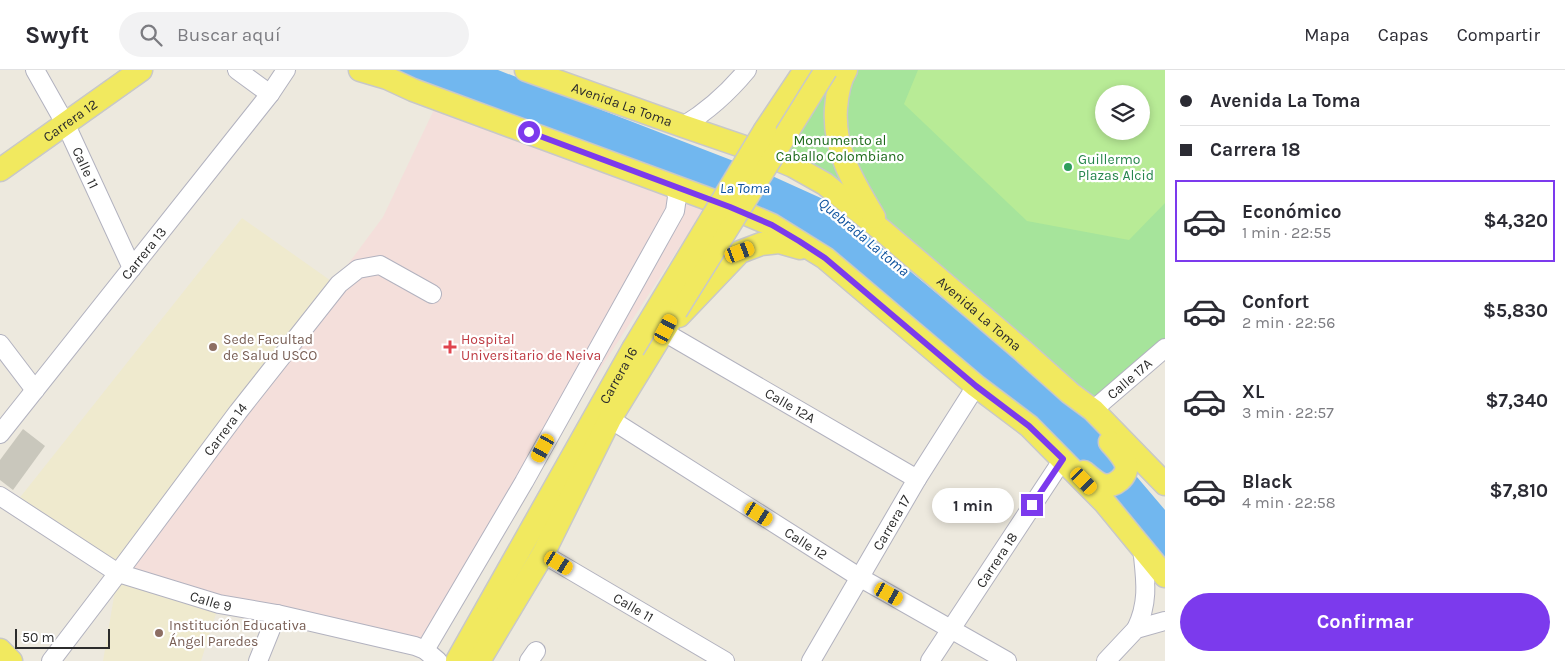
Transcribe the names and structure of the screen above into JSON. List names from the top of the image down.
{
  "streets": {
    "main road": ["Avenida La Toma", "Carrera 12", "Carrera 16"],
    "street": [
      "Calle 11",
      "Carrera 13",
      "Calle 17A",
      "Calle 12A",
      "Carrera 14",
      "Carrera 17",
      "Calle 12",
      "Carrera 18",
      "Calle 9"
    ]
  },
  "crossings": [
    ["Avenida La Toma", "Calle 17A"],
    ["Carrera 12", "Calle 11"],
    ["Calle 11", "Carrera 13"],
    ["Calle 11", "Carrera 16"],
    ["Carrera 16", "Calle 12A"],
    ["Carrera 16", "Calle 12"],
    ["Calle 12A", "Carrera 17"],
    ["Carrera 14", "Calle 9"],
    ["Carrera 17", "Calle 12"],
    ["Calle 12", "Carrera 18"]
  ],
  "water": ["La Toma", "Quebrada La toma"],
  "parks": ["Monumento al Caballo Colombiano"],
  "places": {
    "other": ["Guillermo Plazas Alcid", "Sede Facultad de Salud USCO", "Institución Educativa Ángel Paredes"],
    "health": ["Hospital Universitario de Neiva"]
  },
  "scale_bar": "50 m",
  "page": {
    "header": "Swyft",
    "search": "Buscar aquí",
    "nav": ["Mapa", "Capas", "Compartir"],
    "banner": ["Avenida La Toma", "Carrera 18"],
    "list": [
      {
        "name": "Económico",
        "note": "1 min · 22:55",
        "value": "$4,320"
      },
      {
        "name": "Confort",
        "note": "2 min · 22:56",
        "value": "$5,830"
      },
      {
        "name": "XL",
        "note": "3 min · 22:57",
        "value": "$7,340"
      },
      {
        "name": "Black",
        "note": "4 min · 22:58",
        "value": "$7,810"
      }
    ],
    "bubble": "1 min",
    "buttons": "Confirmar",
    "scale": "50 m"
  }
}
